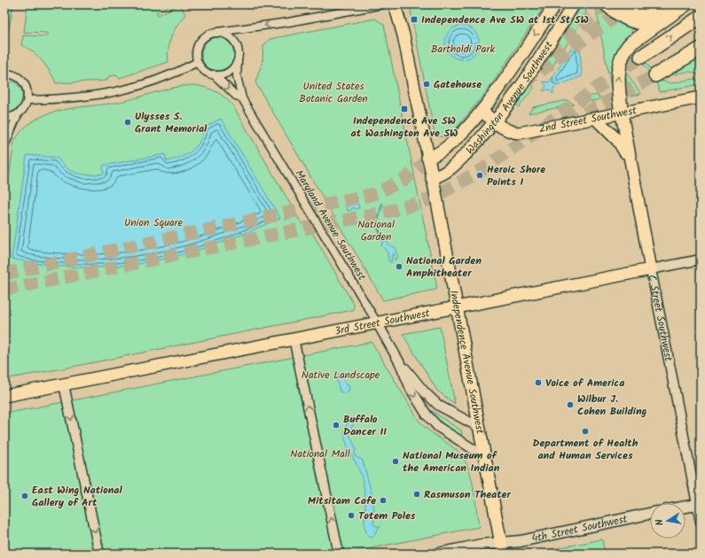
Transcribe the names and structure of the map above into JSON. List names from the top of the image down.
{
  "streets": {
    "main road": [
      "Washington Avenue Southwest",
      "2nd Street Southwest",
      "C Street Southwest",
      "3rd Street Southwest",
      "Independence Avenue Southwest",
      "4th Street Southwest"
    ],
    "street": ["Maryland Avenue Southwest"]
  },
  "crossings": [
    ["Washington Avenue Southwest", "2nd Street Southwest"],
    ["Washington Avenue Southwest", "Independence Avenue Southwest"],
    ["2nd Street Southwest", "C Street Southwest"],
    ["Maryland Avenue Southwest", "3rd Street Southwest"],
    ["Maryland Avenue Southwest", "Independence Avenue Southwest"],
    ["C Street Southwest", "3rd Street Southwest"],
    ["3rd Street Southwest", "Independence Avenue Southwest"],
    ["Independence Avenue Southwest", "4th Street Southwest"]
  ],
  "parks": [
    "Bartholdi Park",
    "United States Botanic Garden",
    "Union Square",
    "National Garden",
    "Native Landscape",
    "National Mall"
  ],
  "places": {
    "transit": ["Independence Ave SW at 1st St SW", "Independence Ave SW at Washington Ave SW"],
    "other": [
      "Gatehouse",
      "Ulysses S. Grant Memorial",
      "Heroic Shore Points I",
      "National Garden Amphitheater",
      "Voice of America",
      "Wilbur J. Cohen Building",
      "Buffalo Dancer II",
      "Department of Health and Human Services",
      "National Museum of the American Indian",
      "Rasmuson Theater",
      "East Wing National Gallery of Art",
      "Mitsitam Cafe",
      "Totem Poles"
    ]
  },
  "north": "left"
}
